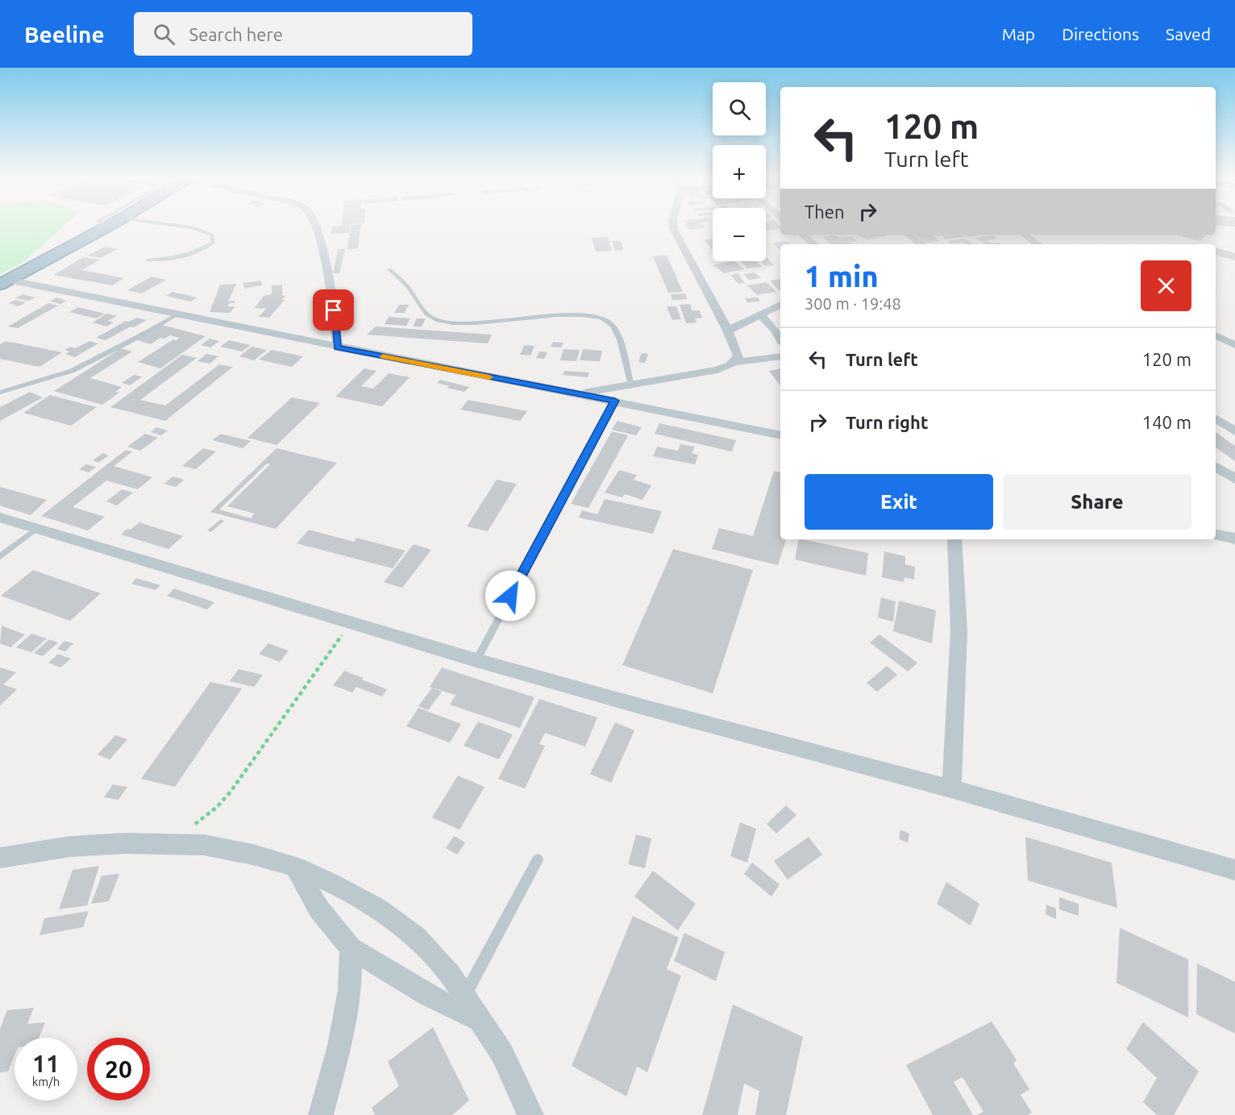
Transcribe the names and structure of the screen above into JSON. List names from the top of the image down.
{
  "page": {
    "header": "Beeline",
    "search": "Search here",
    "nav": ["Map", "Directions", "Saved"],
    "map_buttons": ["+", "−"],
    "turn": ["120 m", "Turn left"],
    "then": "Then",
    "heading": ["1 min", "300 m · 19:48"],
    "list": [
      {
        "name": "Turn left",
        "value": "120 m"
      },
      {
        "name": "Turn right",
        "value": "140 m"
      }
    ],
    "buttons": ["Exit", "Share"],
    "speed": "11 km/h",
    "limit": "20"
  }
}
